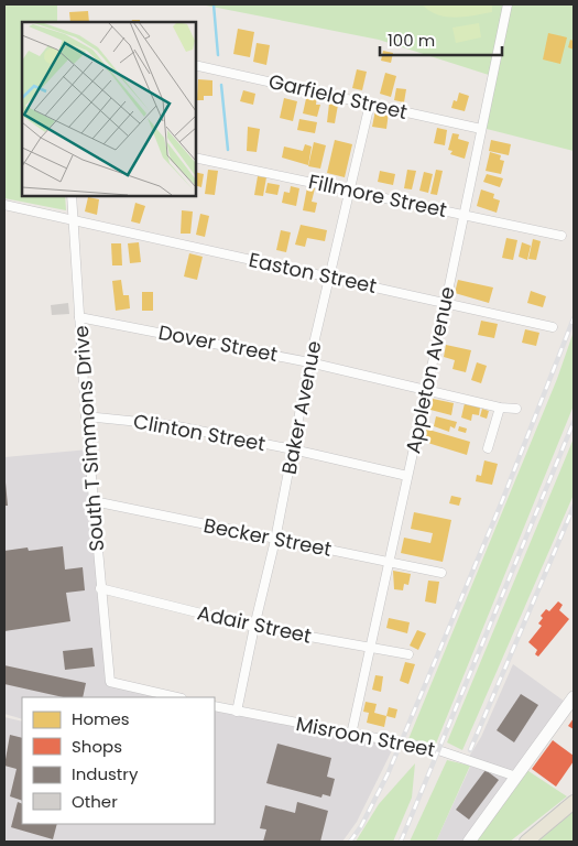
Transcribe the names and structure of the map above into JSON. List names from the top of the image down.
{
  "streets": {
    "street": [
      "Garfield Street",
      "Fillmore Street",
      "Easton Street",
      "Dover Street",
      "Appleton Avenue",
      "Baker Avenue",
      "Clinton Street",
      "South T Simmons Drive",
      "Becker Street",
      "Adair Street",
      "Misroon Street"
    ]
  },
  "crossings": [
    ["Garfield Street", "Appleton Avenue"],
    ["Garfield Street", "Baker Avenue"],
    ["Fillmore Street", "Appleton Avenue"],
    ["Fillmore Street", "Baker Avenue"],
    ["Easton Street", "Appleton Avenue"],
    ["Easton Street", "Baker Avenue"],
    ["Easton Street", "South T Simmons Drive"],
    ["Dover Street", "Appleton Avenue"],
    ["Dover Street", "Baker Avenue"],
    ["Dover Street", "South T Simmons Drive"],
    ["Appleton Avenue", "Clinton Street"],
    ["Appleton Avenue", "Becker Street"],
    ["Appleton Avenue", "Adair Street"],
    ["Appleton Avenue", "Misroon Street"],
    ["Baker Avenue", "Clinton Street"],
    ["Baker Avenue", "Becker Street"],
    ["Baker Avenue", "Adair Street"],
    ["Baker Avenue", "Misroon Street"],
    ["Clinton Street", "South T Simmons Drive"],
    ["South T Simmons Drive", "Becker Street"],
    ["South T Simmons Drive", "Adair Street"]
  ],
  "legend": [
    "Homes",
    "Shops",
    "Industry",
    "Other"
  ],
  "scale_bar": "100 m"
}
